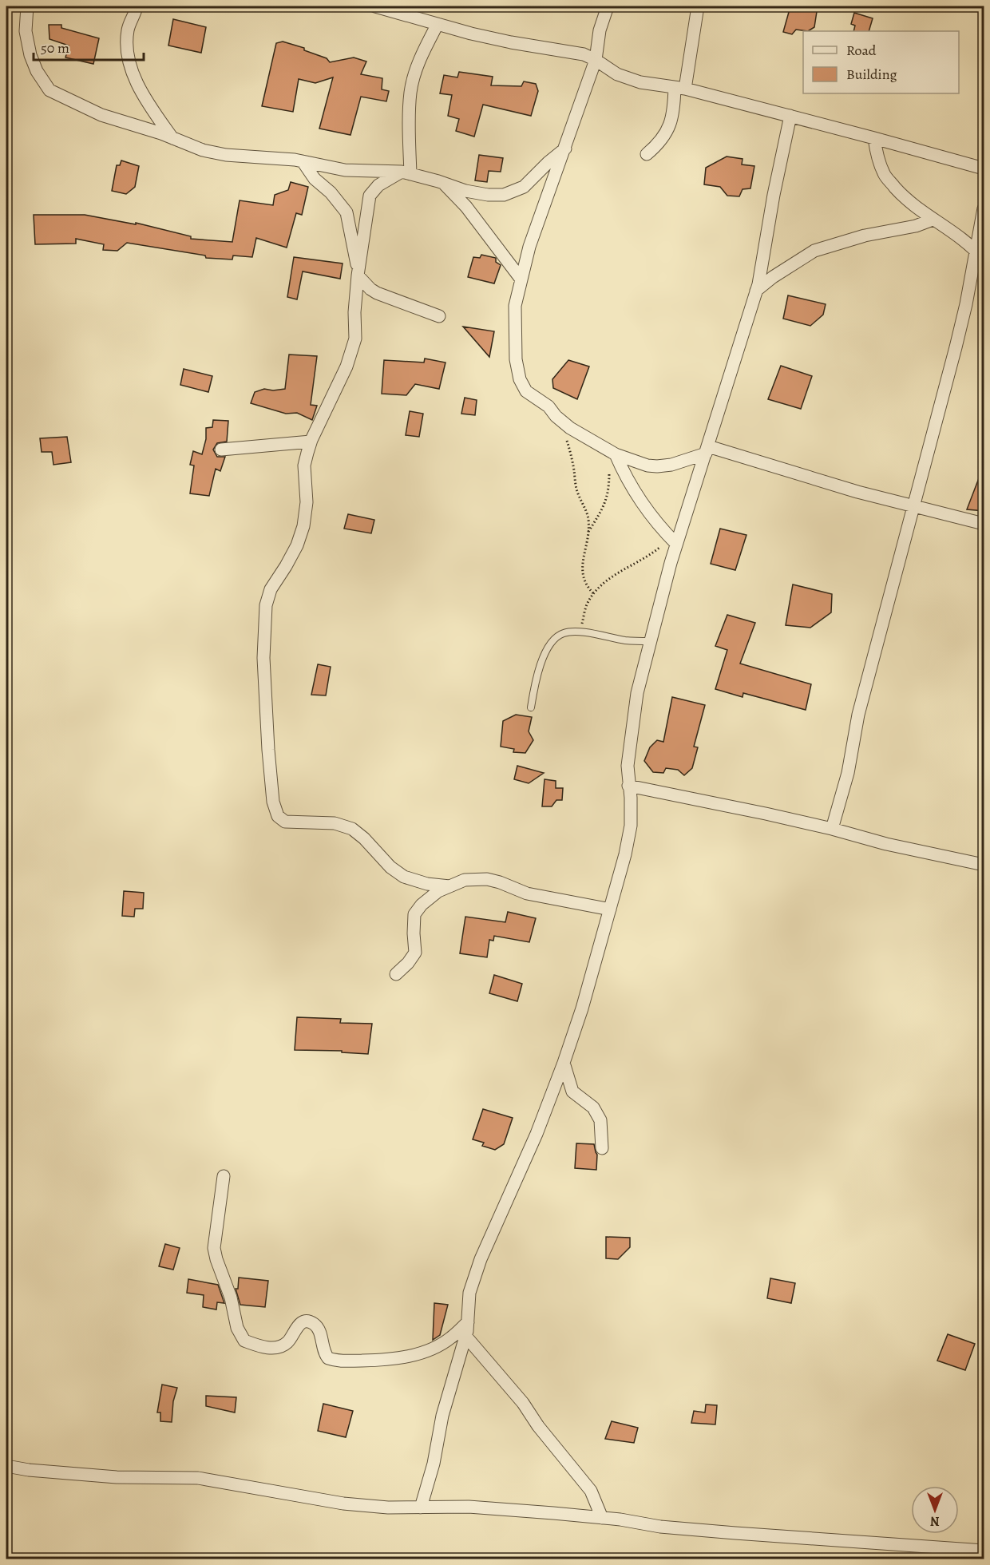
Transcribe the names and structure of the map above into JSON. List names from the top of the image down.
{
  "legend": ["Road", "Building"],
  "scale_bar": "50 m",
  "north": "bottom"
}
